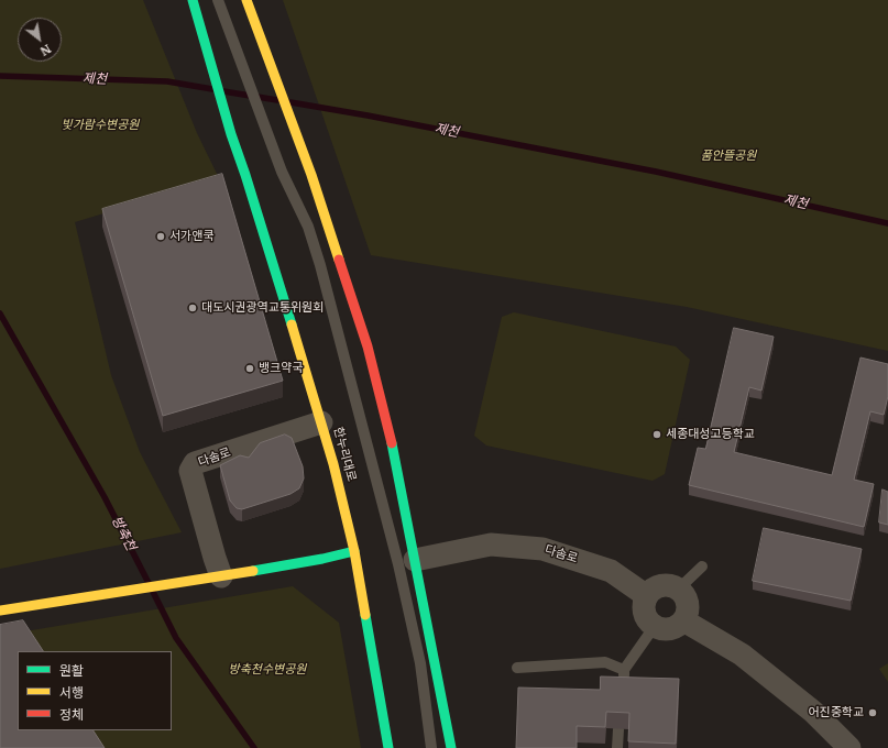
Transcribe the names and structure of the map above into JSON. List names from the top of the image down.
{
  "streets": {
    "street": ["한누리대로", "다솜로"]
  },
  "crossings": [
    ["한누리대로", "다솜로"]
  ],
  "water": ["제천", "방축천"],
  "parks": ["빛가람수변공원", "품안뜰공원", "방축천수변공원"],
  "places": [
    "서가앤쿡",
    "대도시권광역교통위원회",
    "뱅크약국",
    "세종대성고등학교",
    "어진중학교"
  ],
  "legend": ["원활", "서행", "정체"],
  "north": "bottom right"
}
